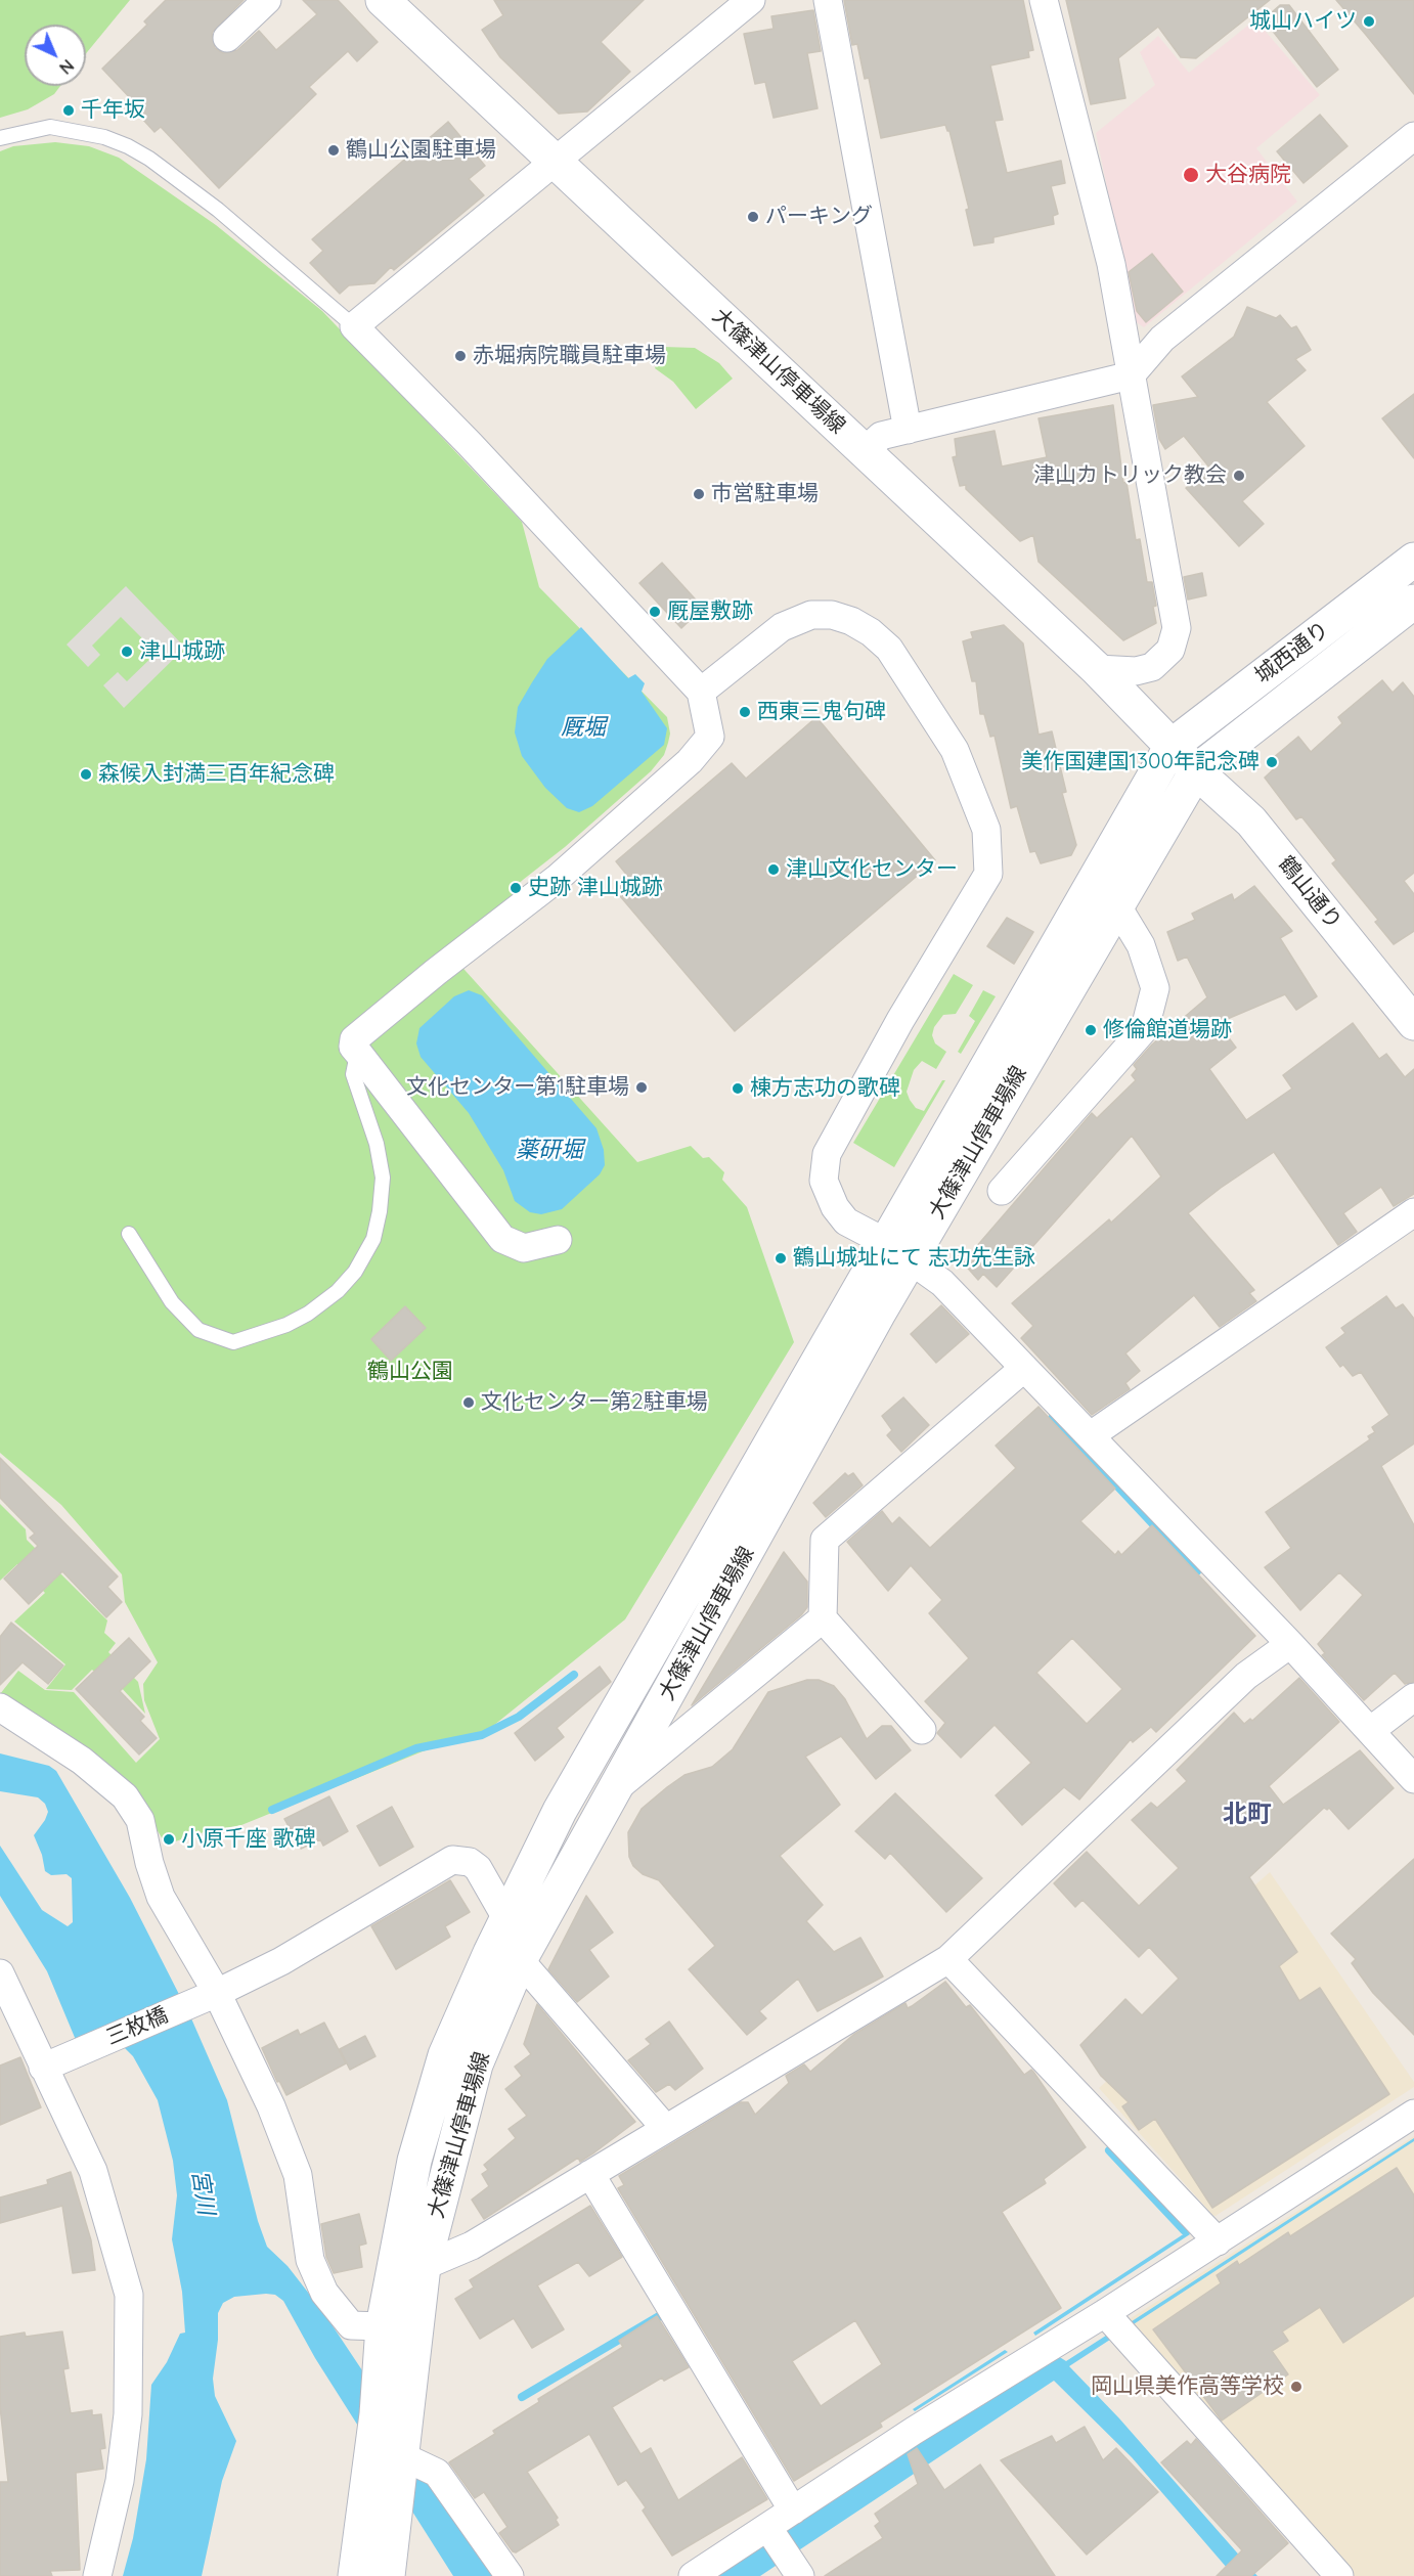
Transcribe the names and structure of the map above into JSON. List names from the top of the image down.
{
  "streets": {
    "main road": ["大篠津山停車場線", "城西通り", "鶴山通り"],
    "street": ["三枚橋"]
  },
  "crossings": [
    ["大篠津山停車場線", "城西通り"],
    ["大篠津山停車場線", "鶴山通り"],
    ["大篠津山停車場線", "三枚橋"],
    ["城西通り", "鶴山通り"]
  ],
  "districts": ["北町"],
  "water": ["厩堀", "薬研堀", "宮川"],
  "parks": ["鶴山公園"],
  "places": [
    "城山ハイツ",
    "千年坂",
    "鶴山公園駐車場",
    "大谷病院",
    "パーキング",
    "赤堀病院職員駐車場",
    "津山カトリック教会",
    "市営駐車場",
    "厩屋敷跡",
    "津山城跡",
    "西東三鬼句碑",
    "美作国建国1300年記念碑",
    "森候入封満三百年紀念碑",
    "津山文化センター",
    "史跡 津山城跡",
    "修倫館道場跡",
    "文化センター第1駐車場",
    "棟方志功の歌碑",
    "鶴山城址にて 志功先生詠",
    "文化センター第2駐車場",
    "小原千座 歌碑",
    "岡山県美作高等学校"
  ],
  "north": "bottom right"
}
